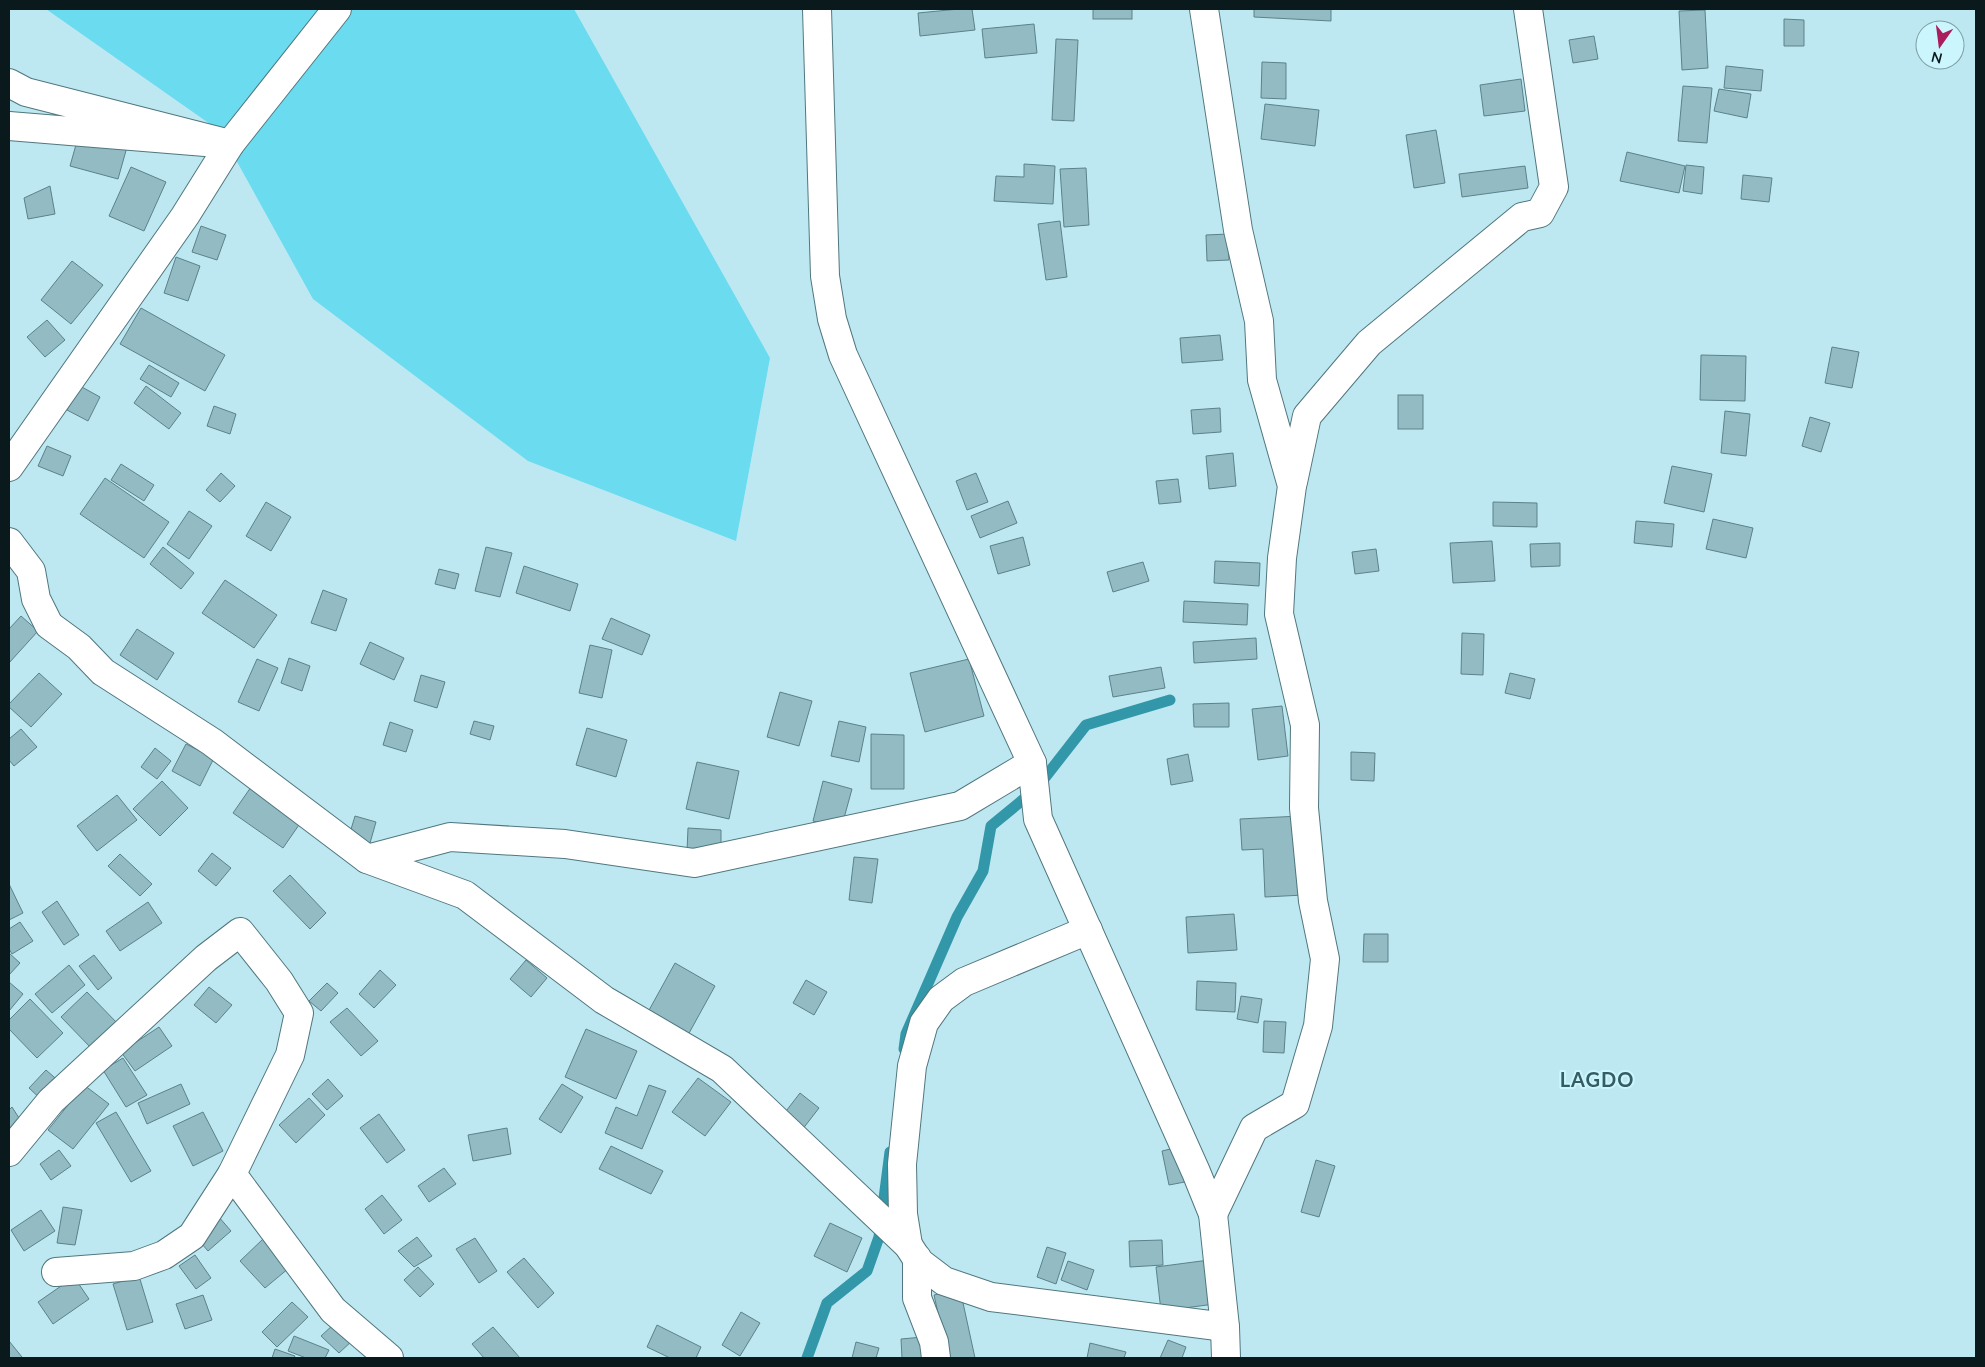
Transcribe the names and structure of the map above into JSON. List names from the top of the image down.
{
  "districts": ["LAGDO"],
  "north": "bottom"
}
